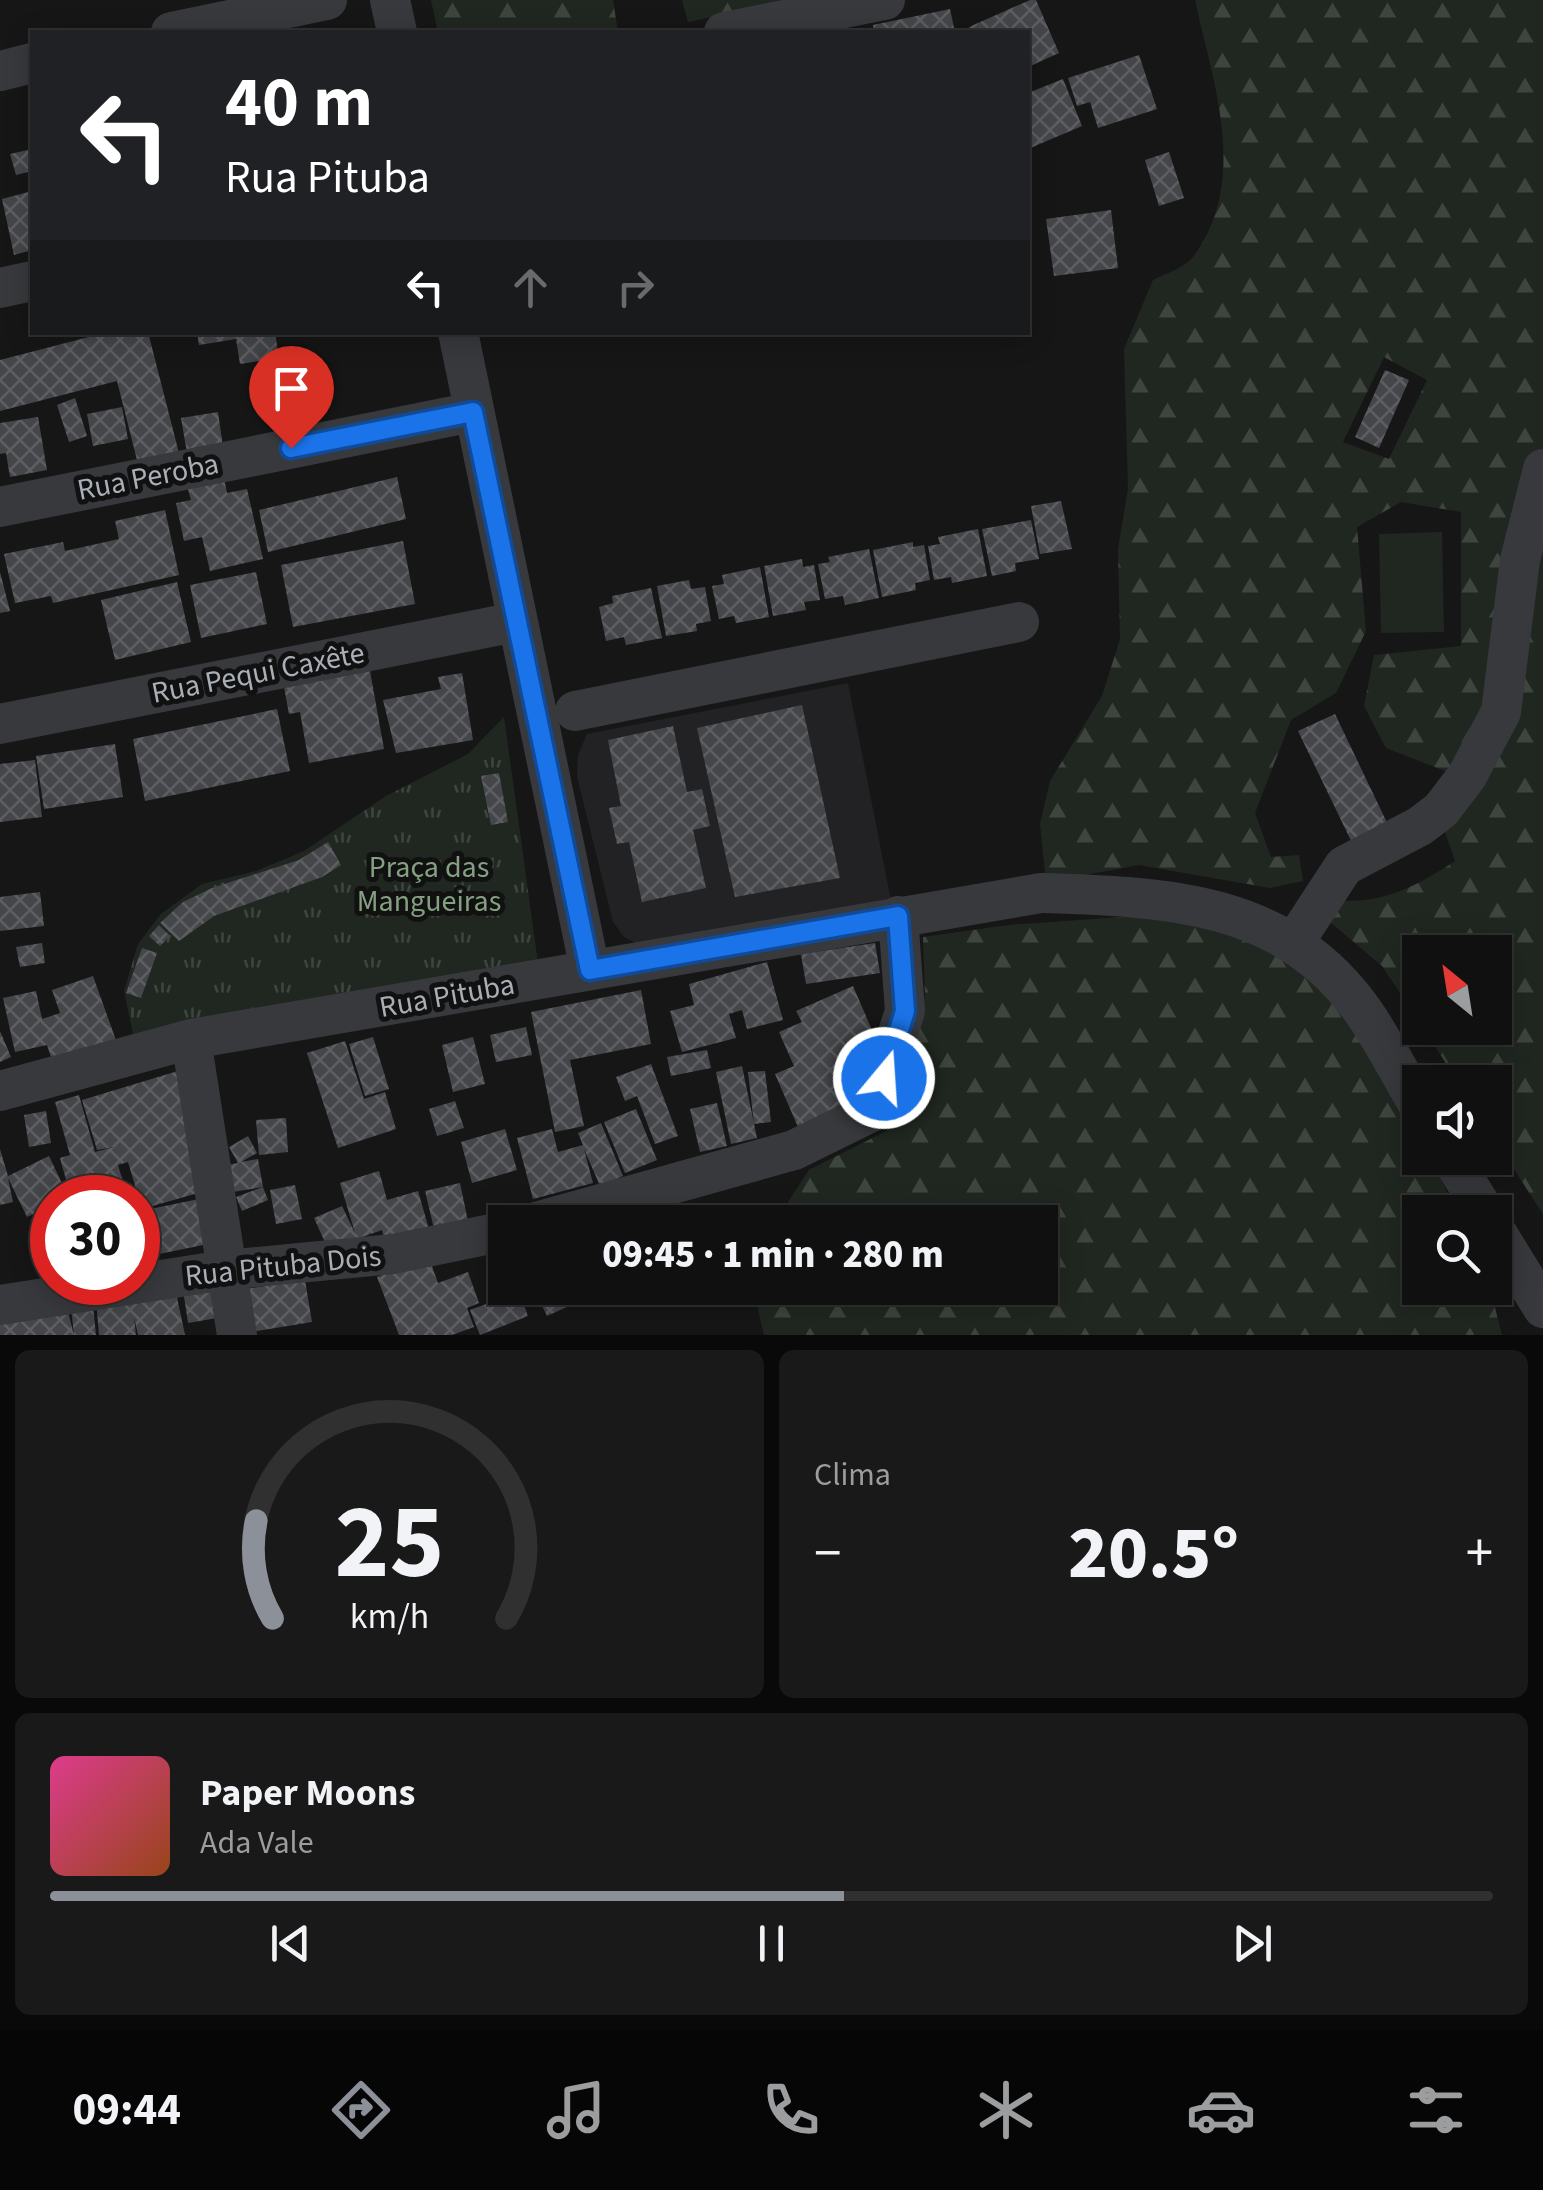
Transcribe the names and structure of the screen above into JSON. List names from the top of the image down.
{
  "streets": {
    "street": [
      "Rua Peroba",
      "Rua Pequi Caxête",
      "Rua Pituba",
      "Rua Pituba Dois"
    ]
  },
  "parks": ["Praça das Mangueiras"],
  "north": "top left",
  "page": {
    "turn": ["40 m", "Rua Pituba"],
    "limit": "30",
    "trip": "09:45 · 1 min · 280 m",
    "tile": "Clima",
    "heat": ["−", "20.5°", "+"],
    "song": ["Paper Moons", "Ada Vale"],
    "tabs": "09:44",
    "gauge": ["25", "km/h"]
  }
}
